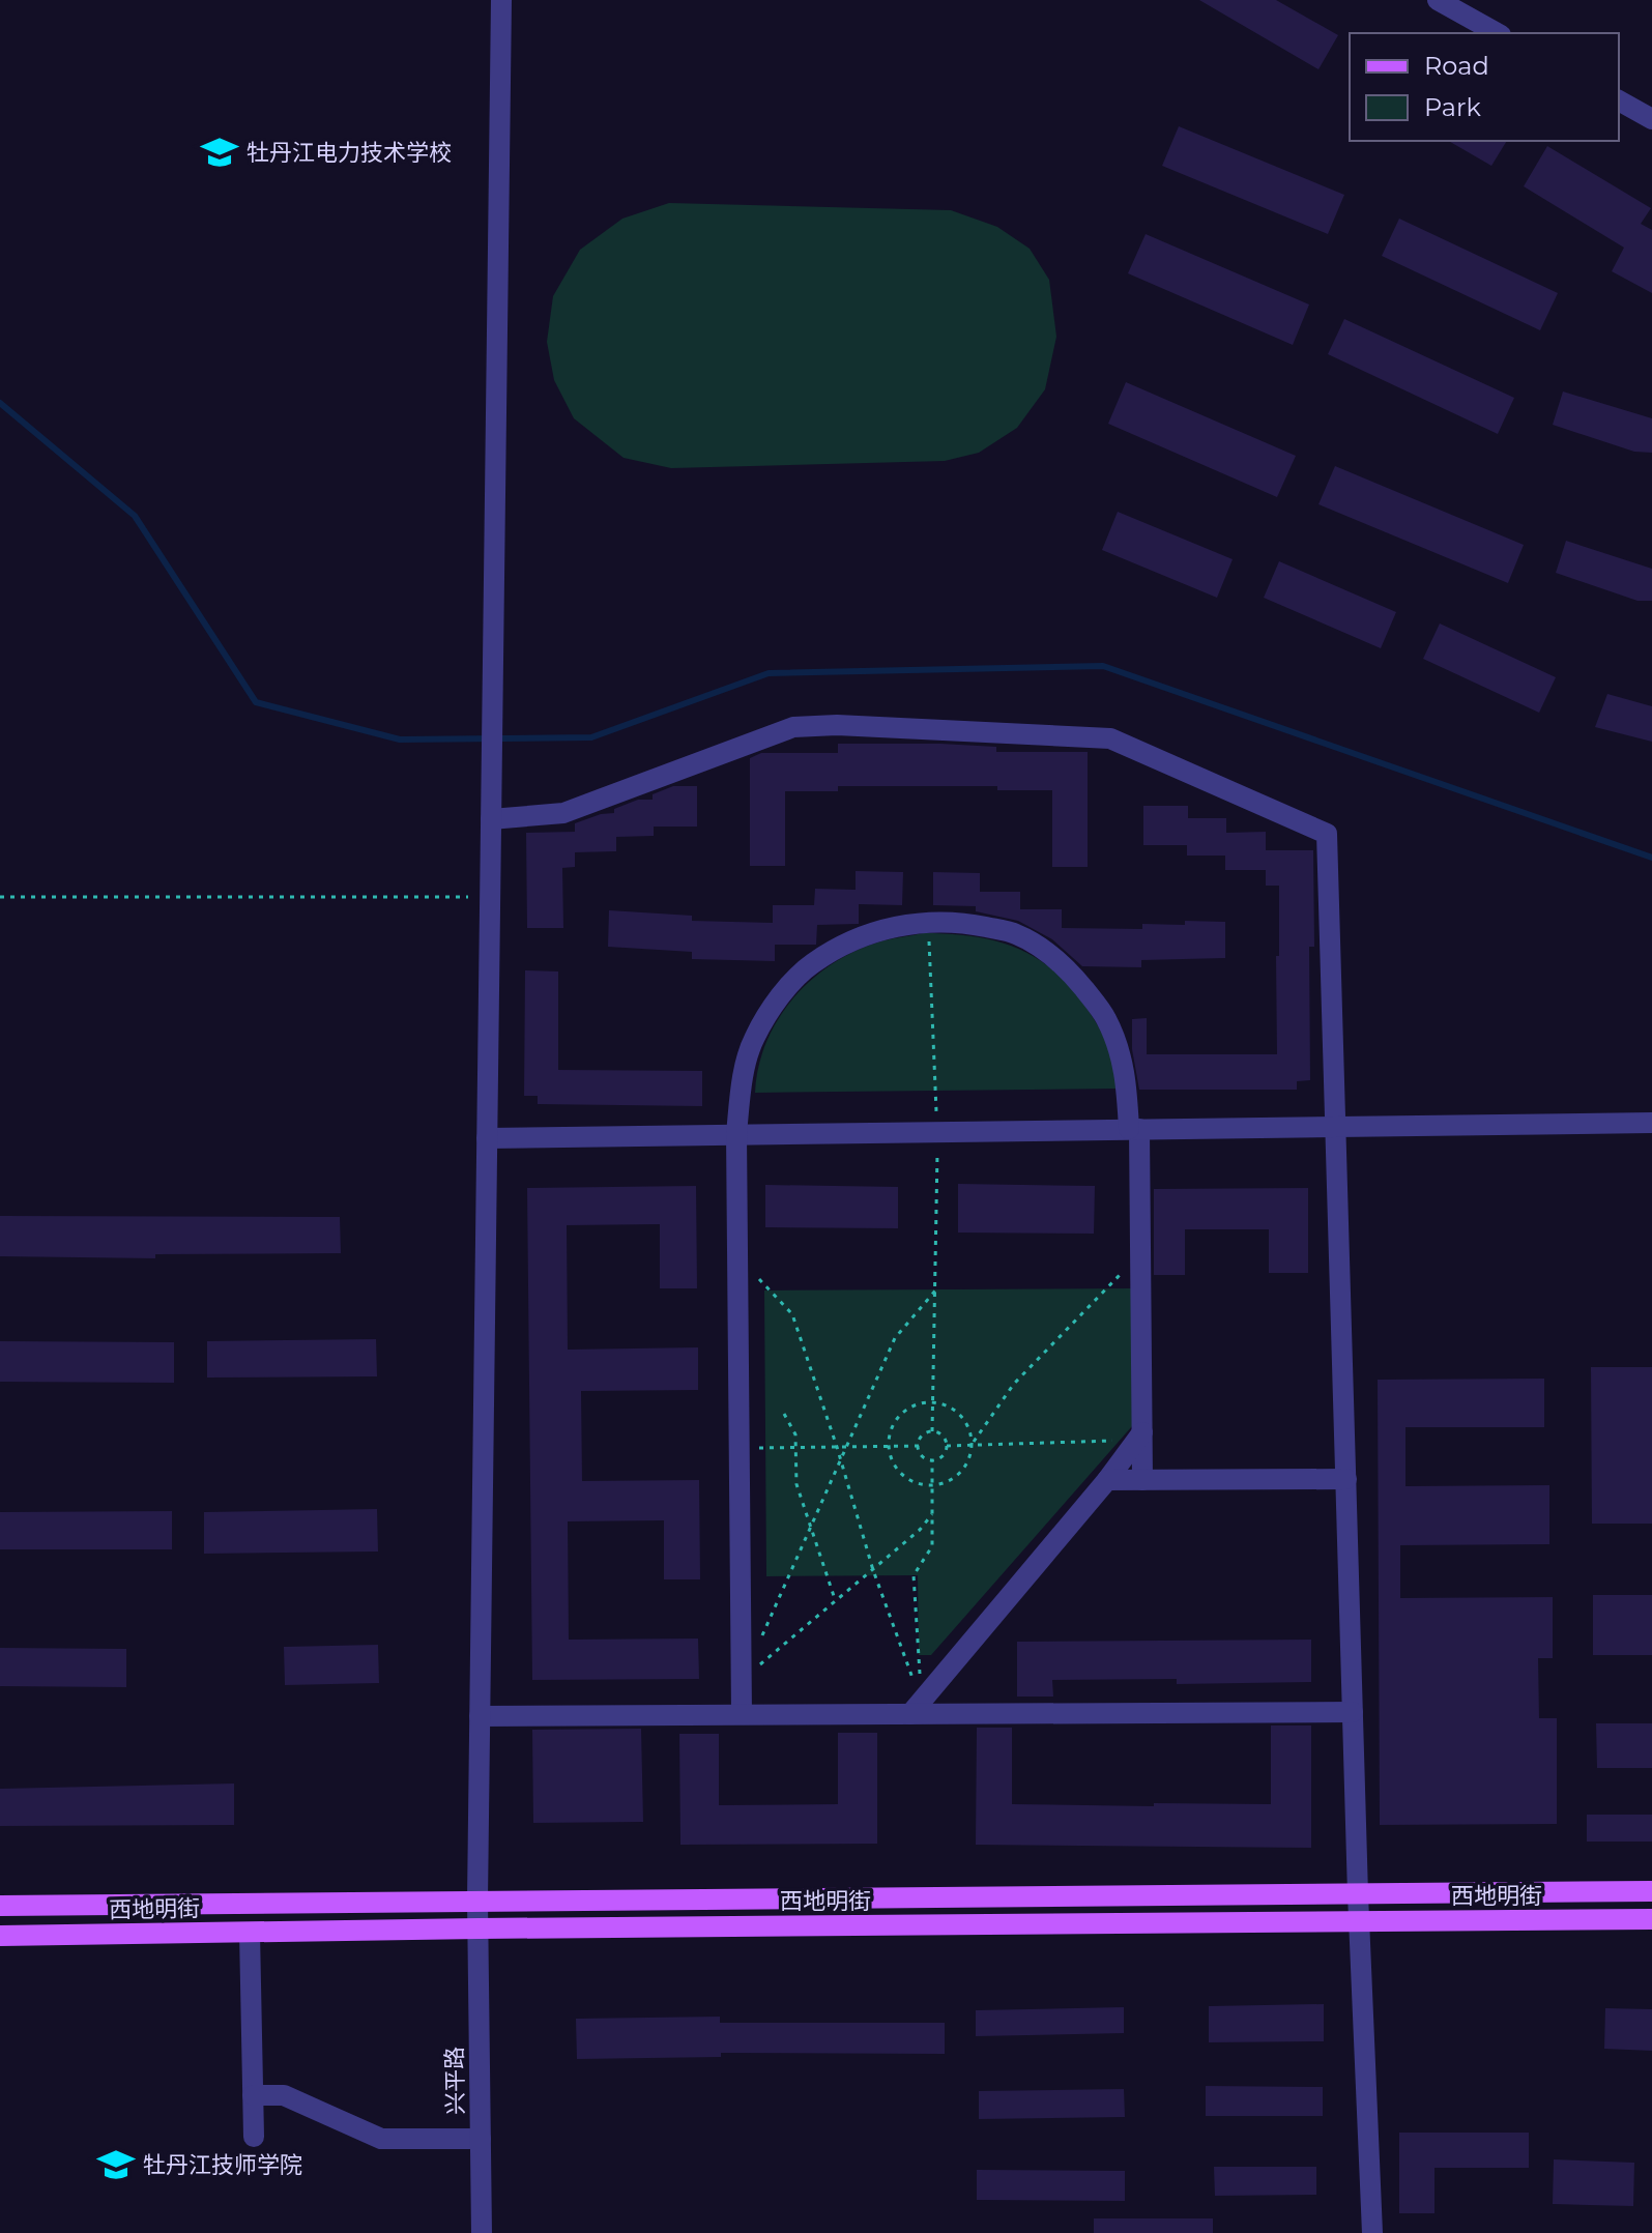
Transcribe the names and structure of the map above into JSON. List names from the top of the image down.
{
  "streets": {
    "main road": ["西地明街"],
    "street": ["兴平路"]
  },
  "crossings": [
    ["西地明街", "兴平路"]
  ],
  "places": {
    "school or university": ["牡丹江电力技术学校", "牡丹江技师学院"]
  },
  "legend": ["Road", "Park"]
}
